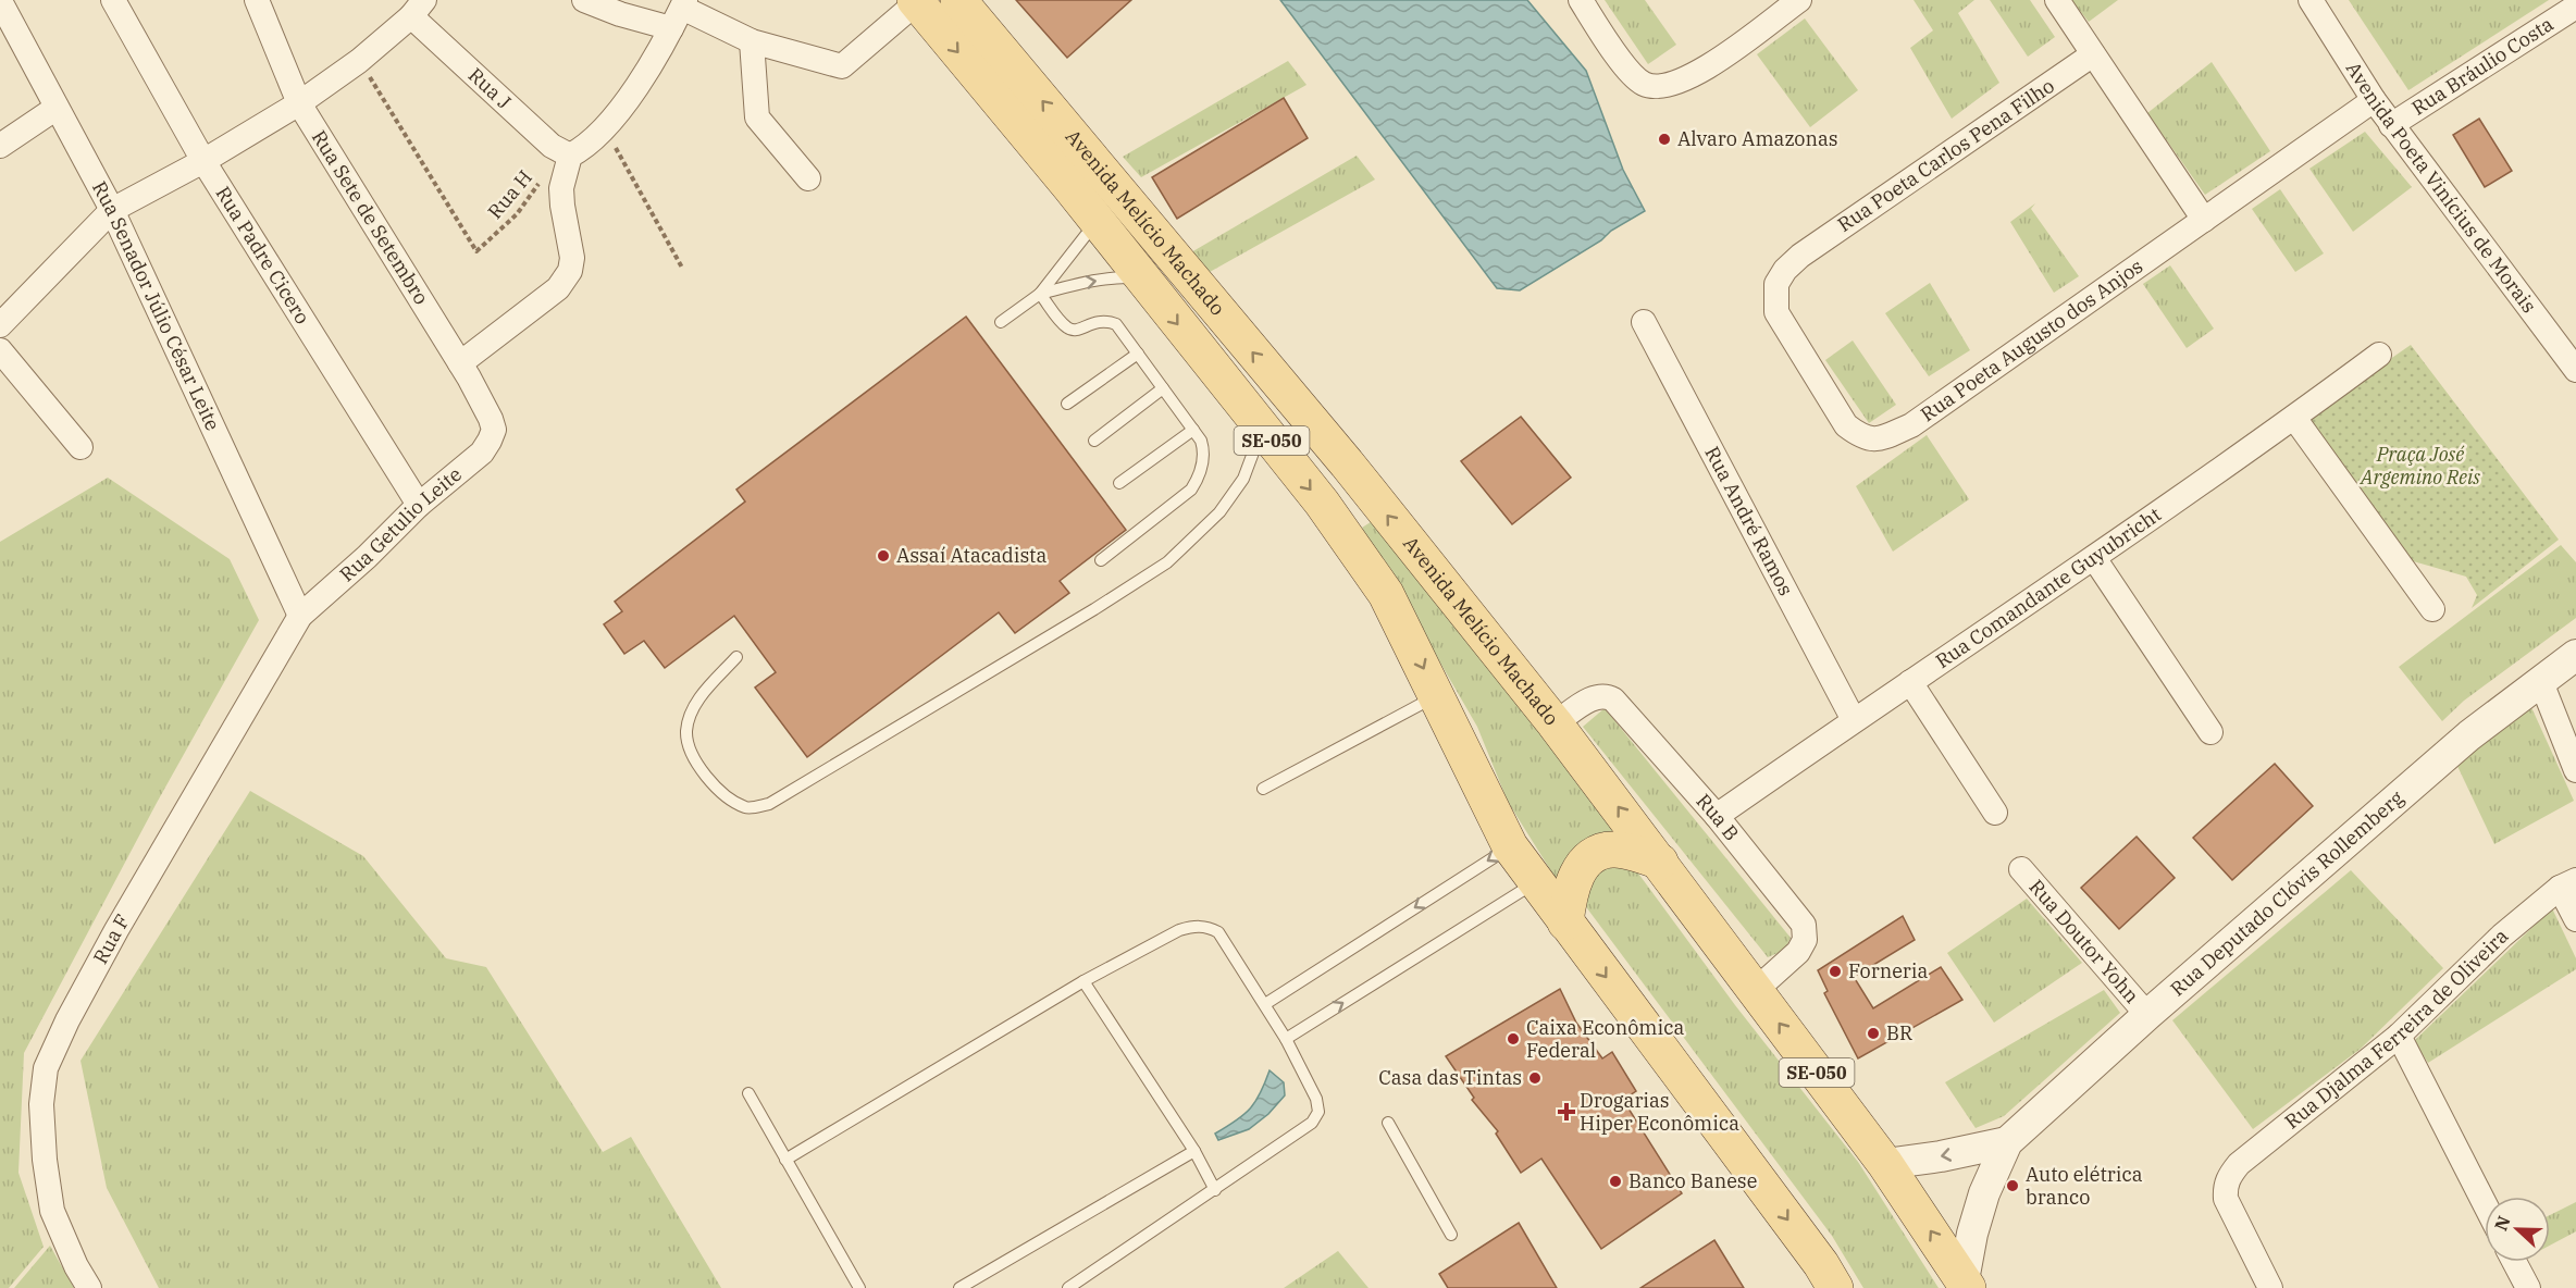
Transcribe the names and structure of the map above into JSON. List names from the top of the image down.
{
  "streets": {
    "main road": ["Avenida Melício Machado", "SE-050"],
    "street": [
      "Rua Bráulio Costa",
      "Rua J",
      "Rua Poeta Carlos Pena Filho",
      "Avenida Poeta Vinícius de Morais",
      "Rua Sete de Setembro",
      "Rua Padre Cicero",
      "Rua Senador Júlio César Leite",
      "Rua Poeta Augusto dos Anjos",
      "Rua André Ramos",
      "Rua Getulio Leite",
      "Rua Comandante Guyubricht",
      "Rua B",
      "Rua Deputado Clóvis Rollemberg",
      "Rua F",
      "Rua Doutor Yohn",
      "Rua Djalma Ferreira de Oliveira"
    ],
    "path": ["Rua H"]
  },
  "crossings": [
    ["Rua Bráulio Costa", "Avenida Poeta Vinícius de Morais"],
    ["Rua J", "Rua H"],
    ["Rua Poeta Carlos Pena Filho", "Rua Poeta Augusto dos Anjos"],
    ["Avenida Poeta Vinícius de Morais", "Rua Poeta Augusto dos Anjos"],
    ["Rua Sete de Setembro", "Rua Getulio Leite"],
    ["Avenida Melício Machado", "Rua B"],
    ["Avenida Melício Machado", "Rua Deputado Clóvis Rollemberg"],
    ["Rua Padre Cicero", "Rua Getulio Leite"],
    ["Rua Senador Júlio César Leite", "Rua Getulio Leite"],
    ["Rua Senador Júlio César Leite", "Rua F"],
    ["Rua André Ramos", "Rua Comandante Guyubricht"],
    ["Rua Getulio Leite", "Rua F"],
    ["Rua Comandante Guyubricht", "Rua B"],
    ["Rua Deputado Clóvis Rollemberg", "Rua Doutor Yohn"]
  ],
  "parks": ["Praça José Argemino Reis"],
  "places": {
    "other": [
      "Alvaro Amazonas",
      "Assaí Atacadista",
      "Forneria",
      "BR",
      "Caixa Econômica Federal",
      "Casa das Tintas",
      "Banco Banese",
      "Auto elétrica branco"
    ],
    "health": ["Drogarias Hiper Econômica"]
  },
  "north": "left"
}
